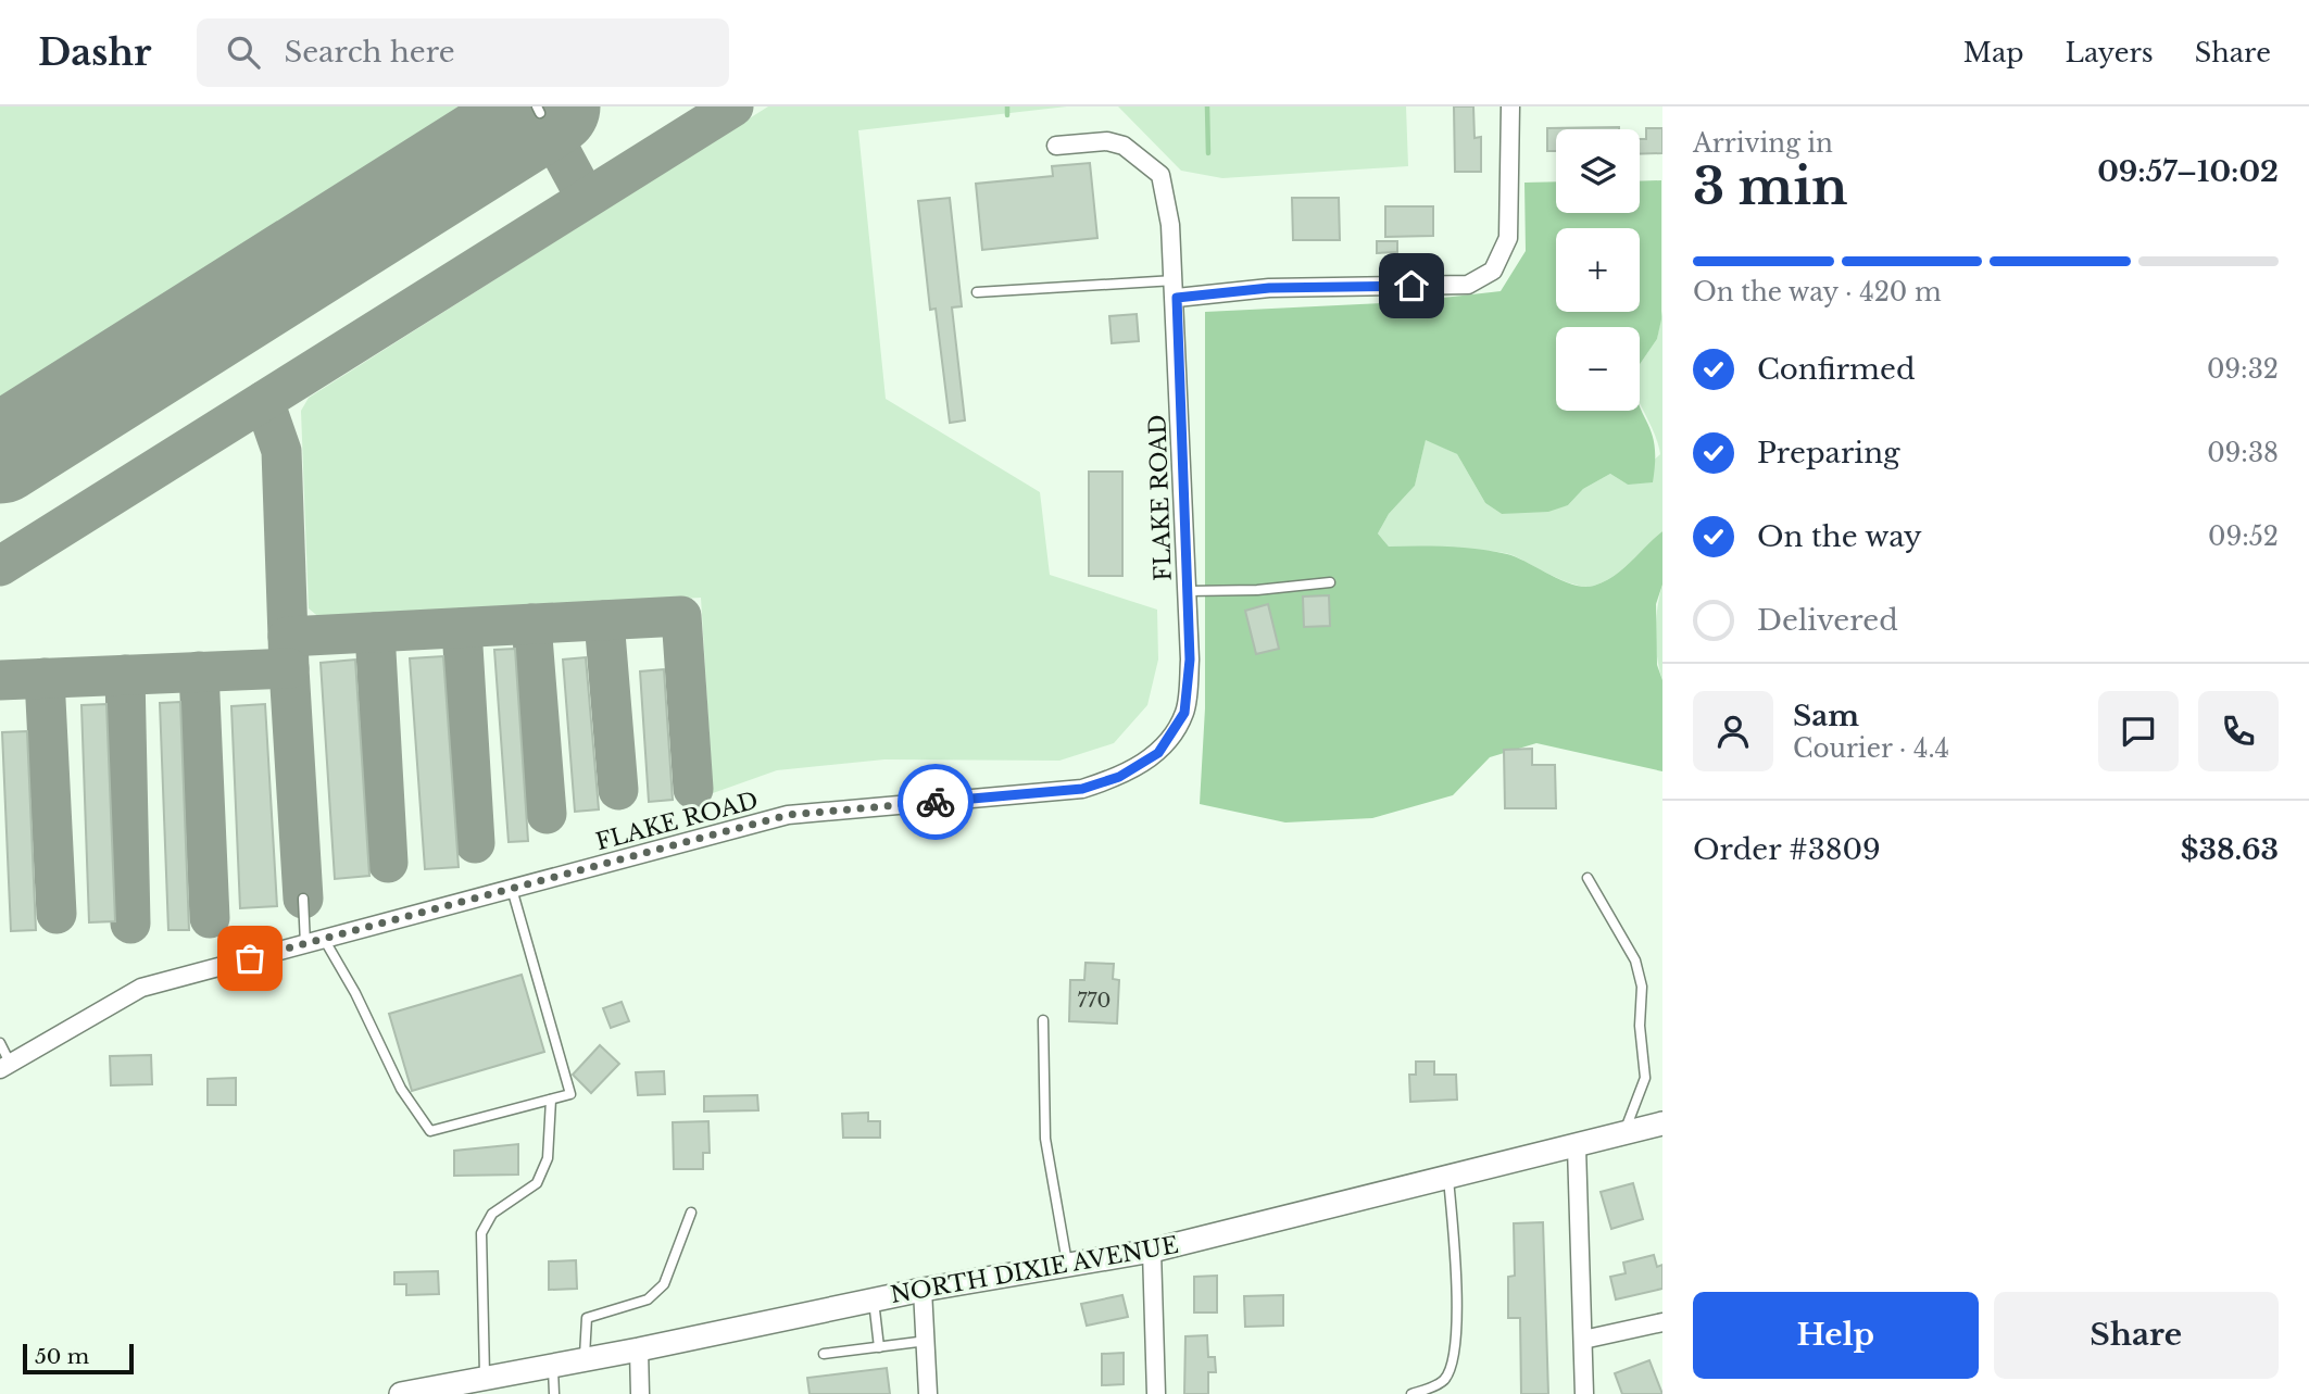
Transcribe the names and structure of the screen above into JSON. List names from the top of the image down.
{
  "streets": {
    "street": ["FLAKE ROAD", "NORTH DIXIE AVENUE"]
  },
  "house_numbers": ["770"],
  "scale_bar": "50 m",
  "page": {
    "header": "Dashr",
    "search": "Search here",
    "nav": ["Map", "Layers", "Share"],
    "heading": ["3 min", "Arriving in", "09:57–10:02"],
    "panel": [
      "Sam",
      "Courier · 4.4",
      "Order #3809",
      "$38.63"
    ],
    "map_buttons": ["+", "−"],
    "bar": "On the way · 420 m",
    "list": [
      ["Confirmed", "09:32"],
      ["Preparing", "09:38"],
      ["On the way", "09:52"],
      "Delivered"
    ],
    "buttons": ["Help", "Share"],
    "scale": "50 m"
  }
}
